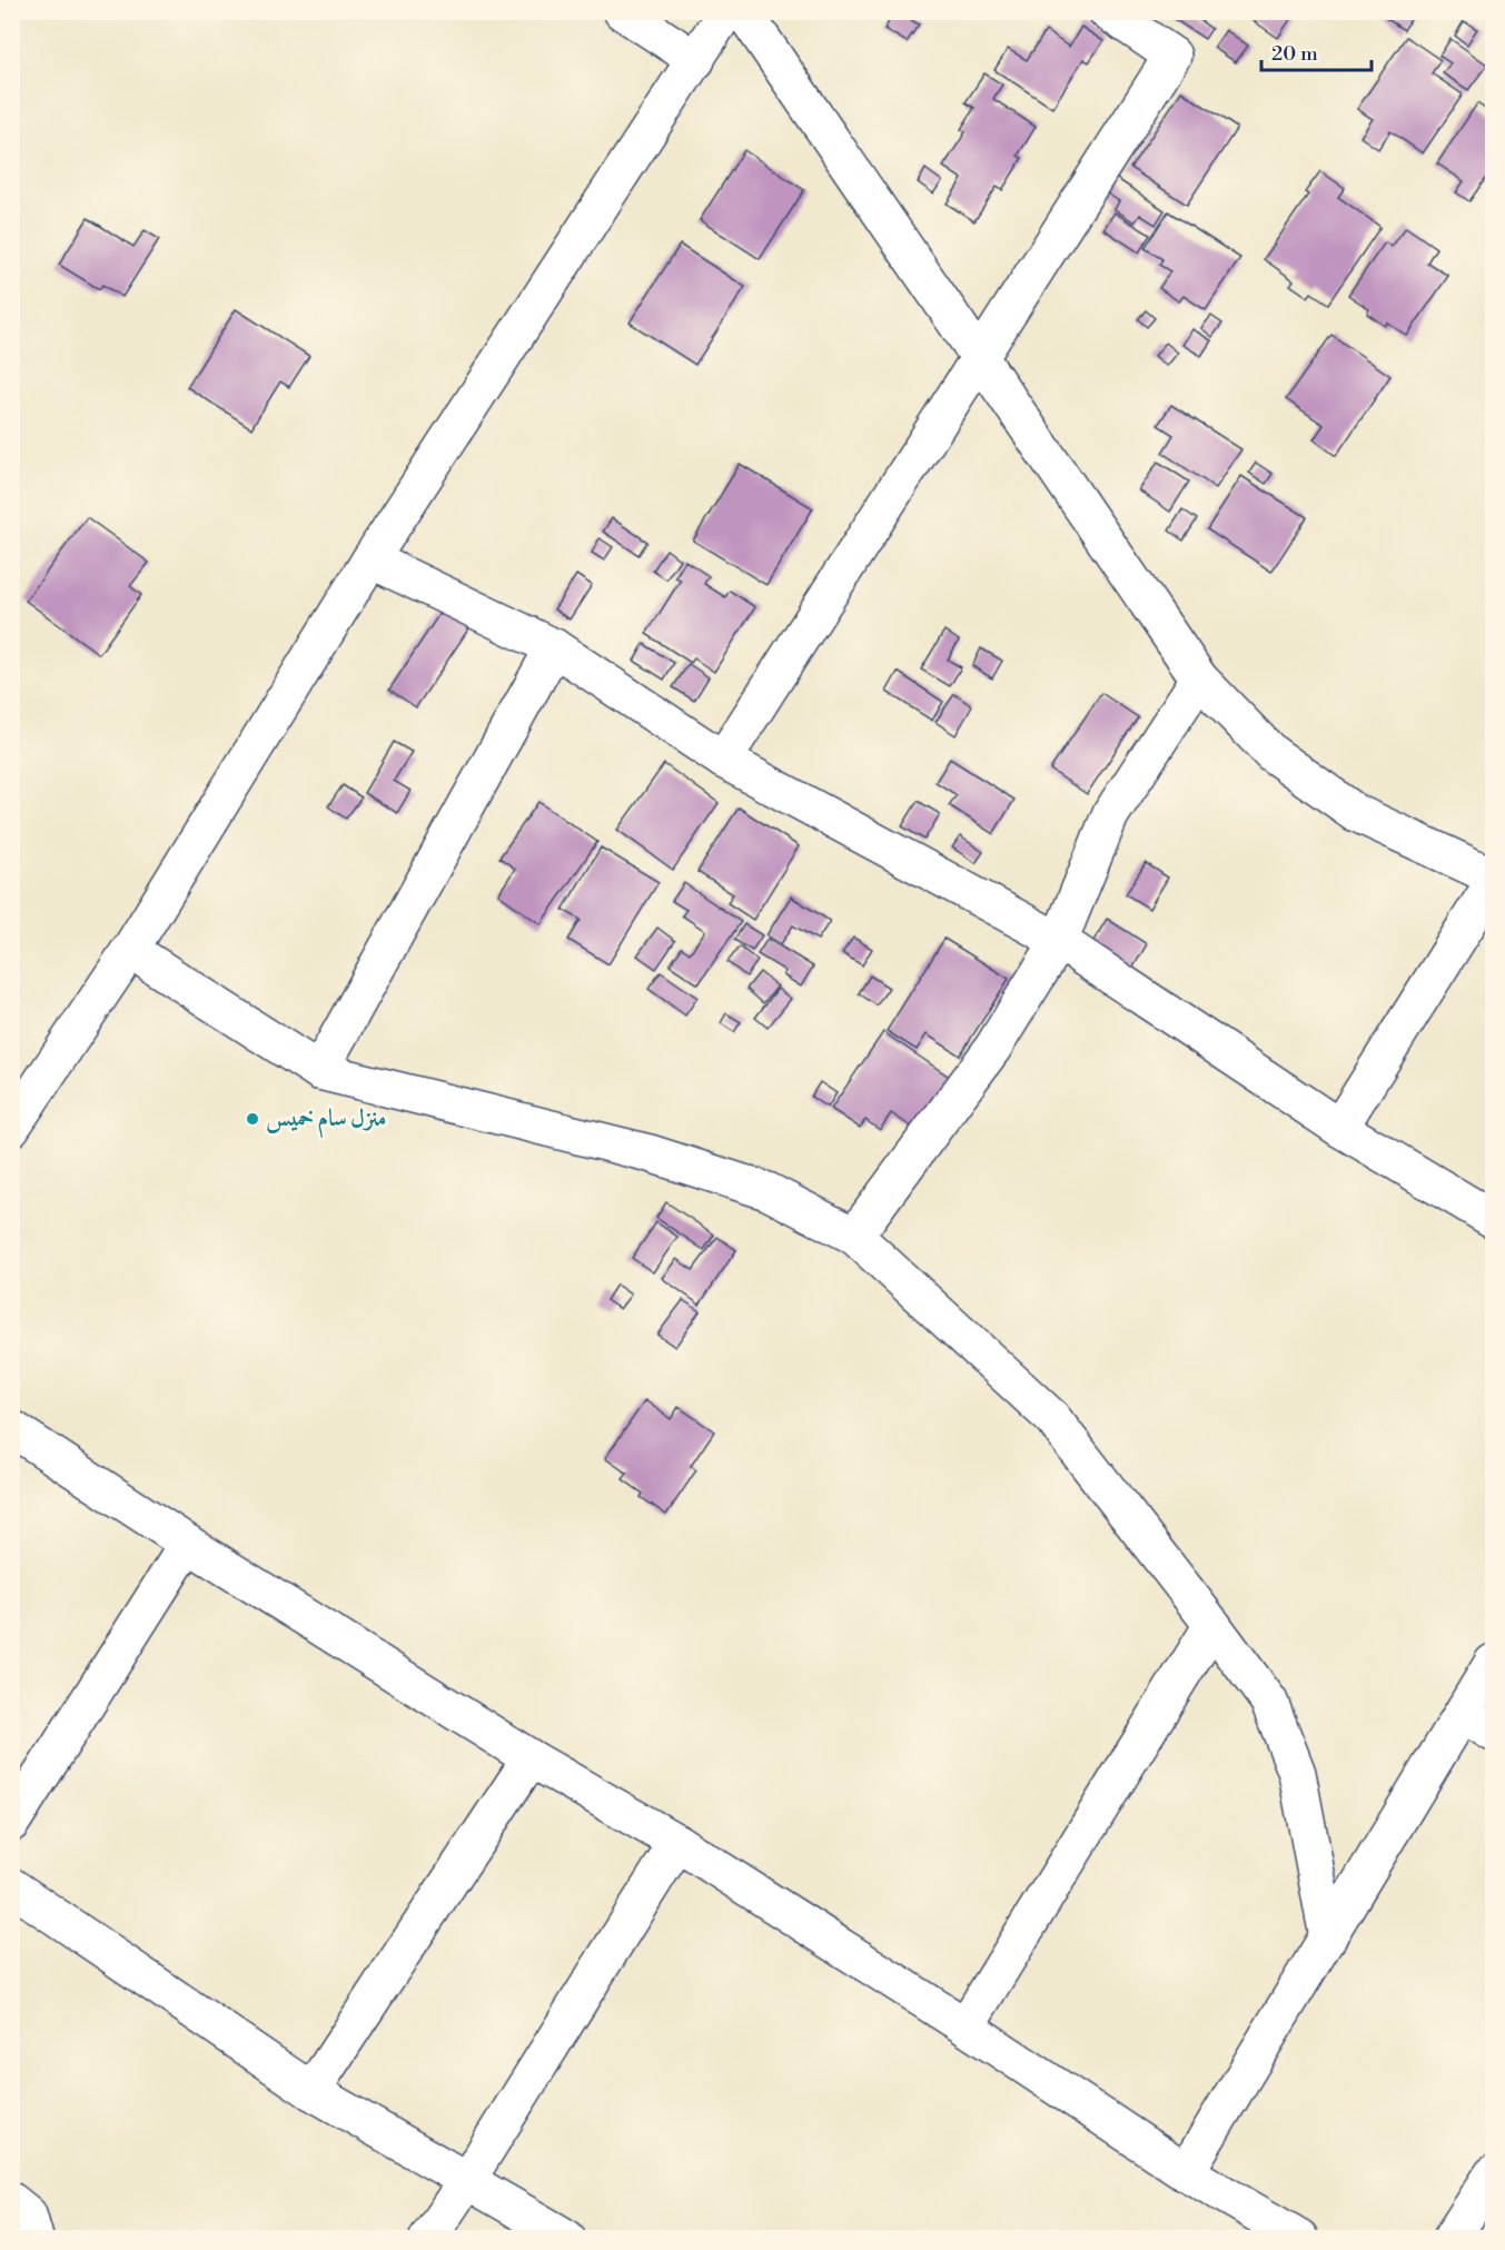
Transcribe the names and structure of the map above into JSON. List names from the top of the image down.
{
  "places": ["منزل سام خميس"],
  "scale_bar": "20 m"
}
